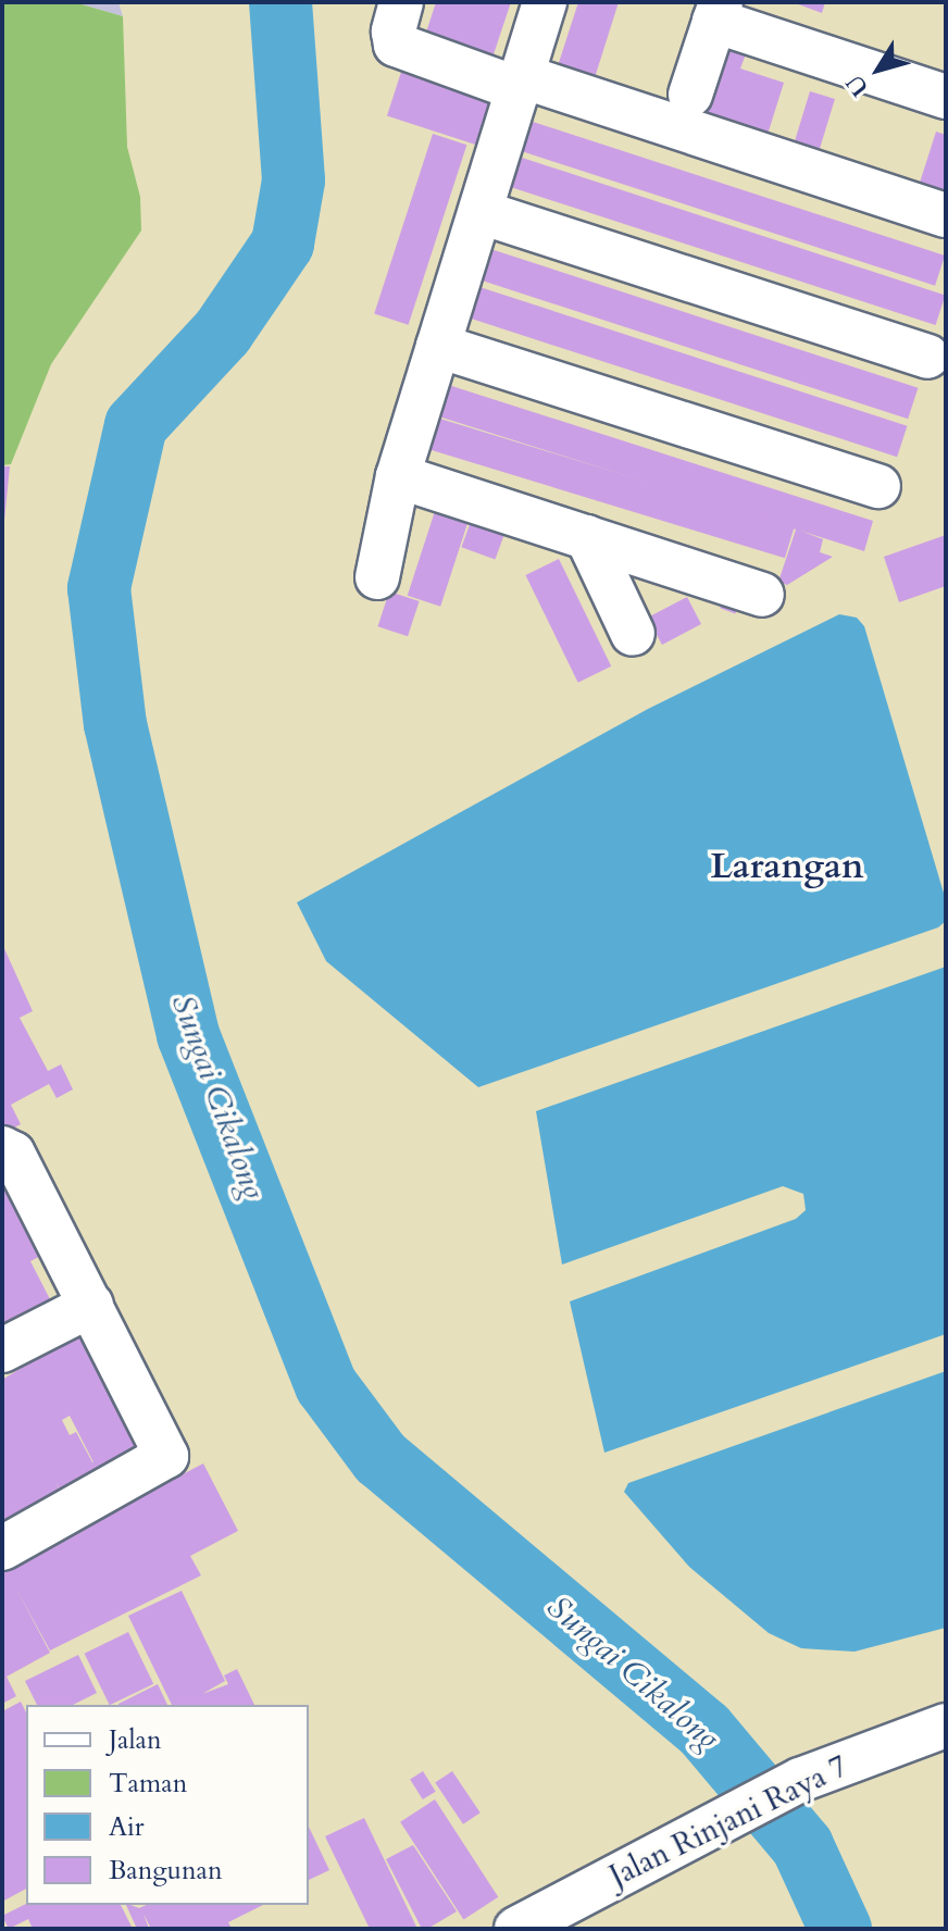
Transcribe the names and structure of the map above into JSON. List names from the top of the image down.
{
  "streets": {
    "street": ["Jalan Rinjani Raya 7"]
  },
  "districts": ["Larangan"],
  "water": ["Sungai Cikalong"],
  "legend": [
    "Jalan",
    "Taman",
    "Air",
    "Bangunan"
  ],
  "north": "bottom left"
}
